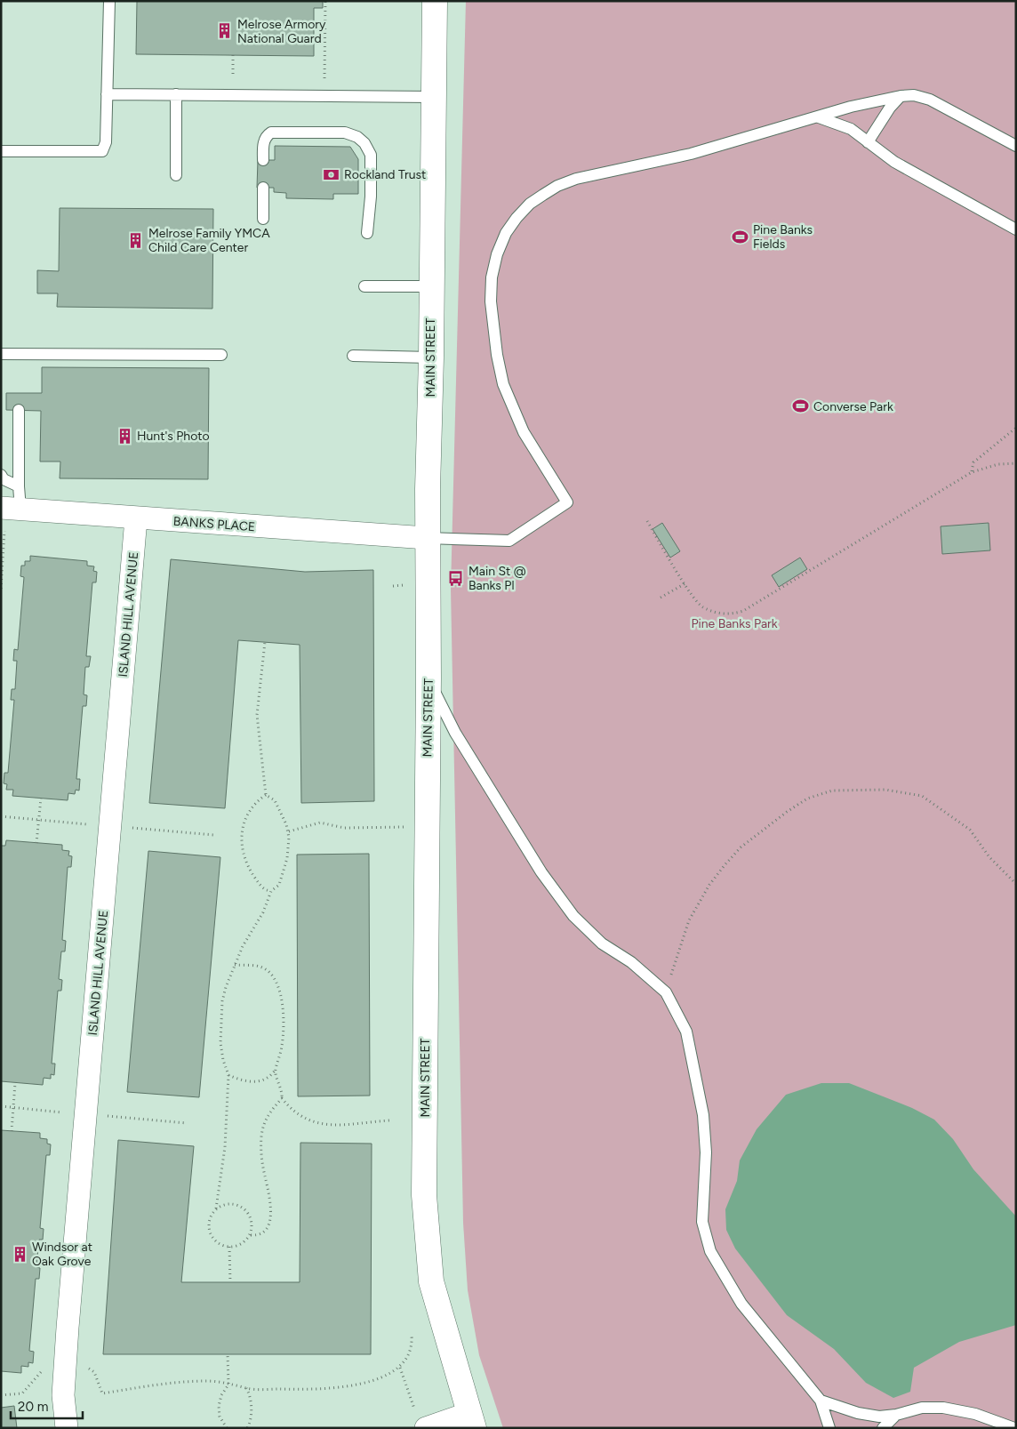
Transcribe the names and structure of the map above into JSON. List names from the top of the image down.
{
  "streets": {
    "main road": ["MAIN STREET"],
    "street": ["BANKS PLACE", "ISLAND HILL AVENUE"]
  },
  "crossings": [
    ["MAIN STREET", "BANKS PLACE"],
    ["BANKS PLACE", "ISLAND HILL AVENUE"]
  ],
  "parks": ["Pine Banks Park"],
  "places": {
    "building": [
      "Melrose Armory National Guard",
      "Melrose Family YMCA Child Care Center",
      "Hunt's Photo",
      "Windsor at Oak Grove"
    ],
    "bank": ["Rockland Trust"],
    "sports": ["Pine Banks Fields", "Converse Park"],
    "bus stop": ["Main St @ Banks Pl"]
  },
  "scale_bar": "20 m"
}
